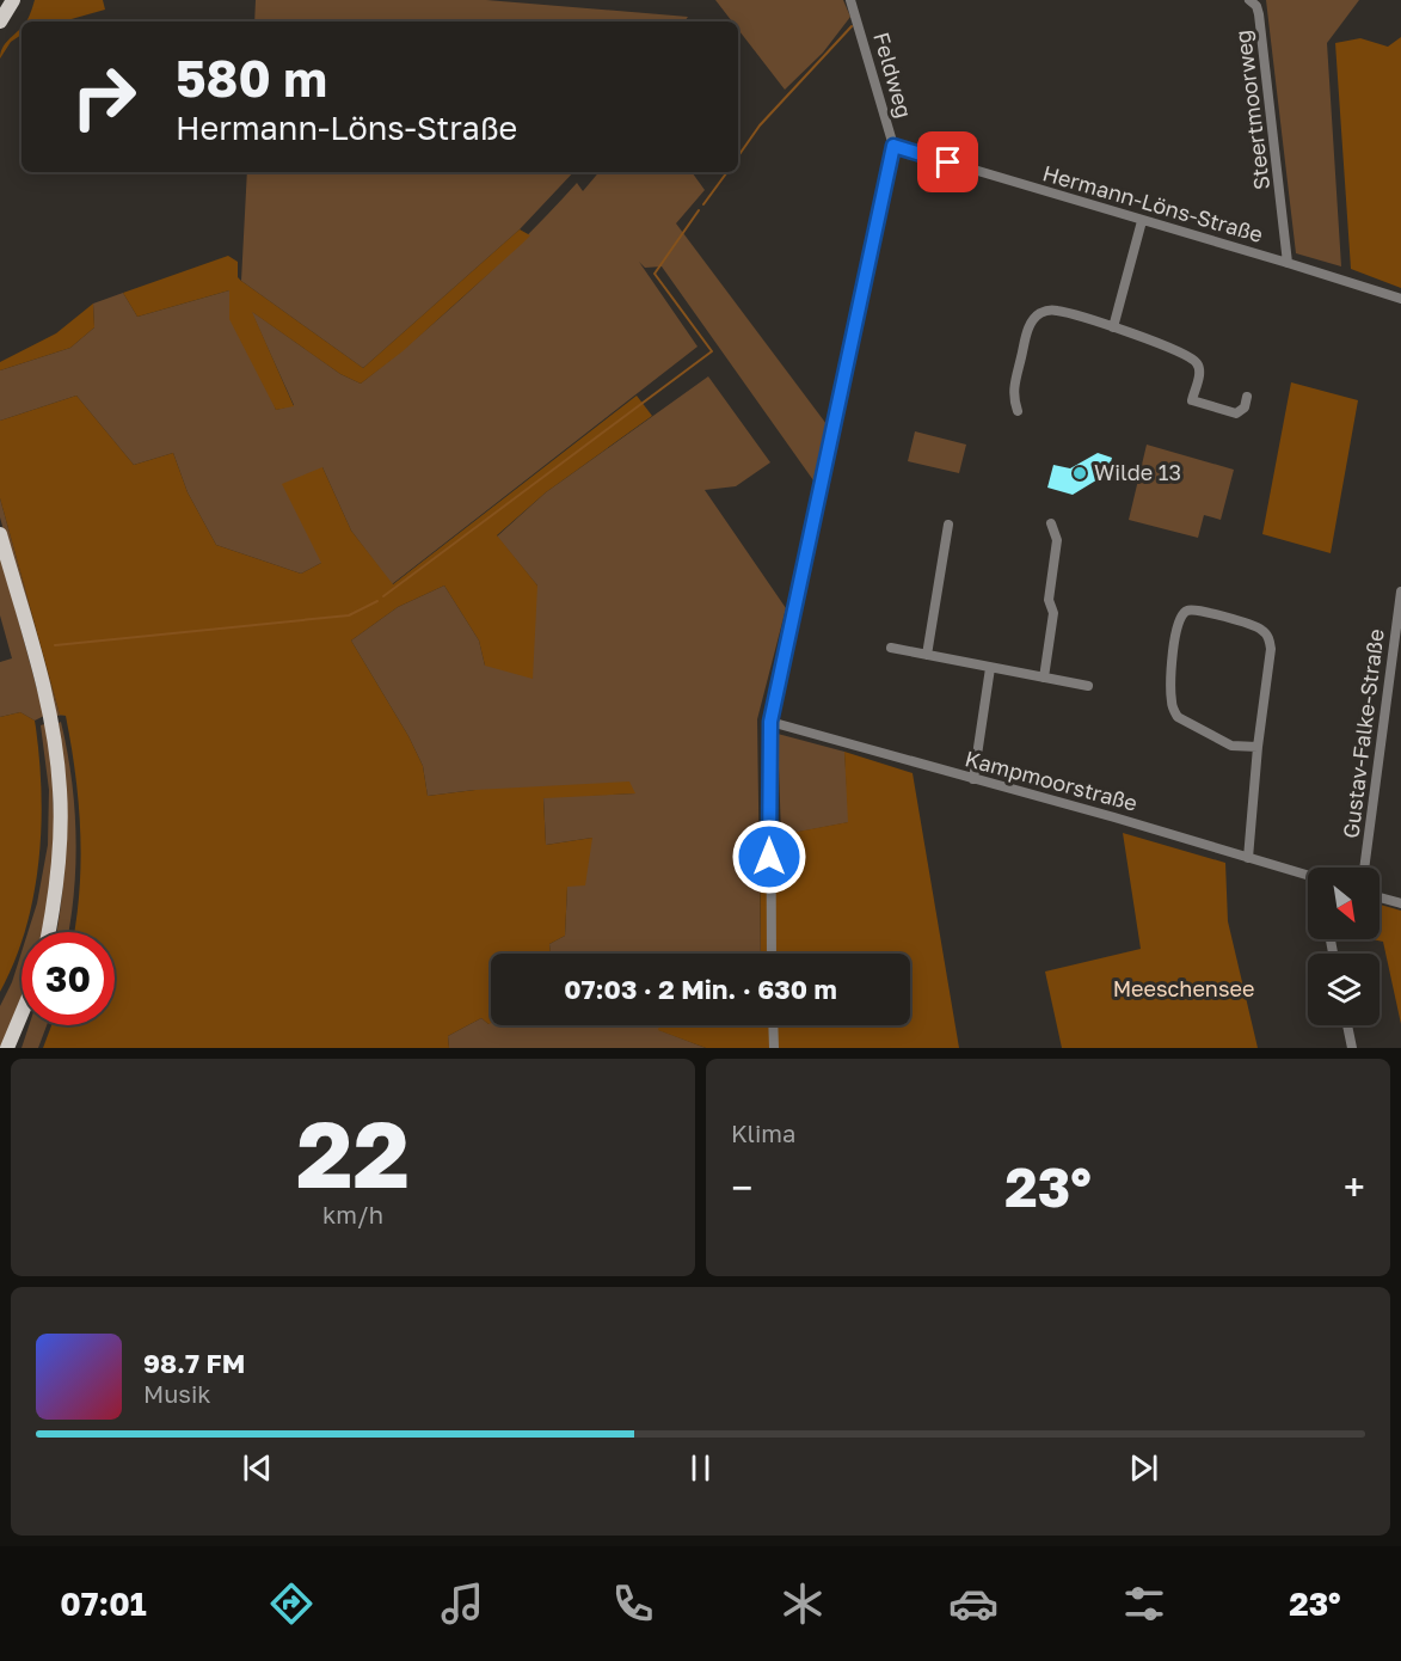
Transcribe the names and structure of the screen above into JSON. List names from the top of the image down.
{
  "streets": {
    "street": [
      "Feldweg",
      "Steertmoorweg",
      "Hermann-Löns-Straße",
      "Gustav-Falke-Straße",
      "Kampmoorstraße"
    ]
  },
  "crossings": [
    ["Feldweg", "Hermann-Löns-Straße"],
    ["Feldweg", "Kampmoorstraße"],
    ["Steertmoorweg", "Hermann-Löns-Straße"]
  ],
  "parks": ["Meeschensee"],
  "places": ["Wilde 13"],
  "north": "bottom right",
  "page": {
    "turn": ["580 m", "Hermann-Löns-Straße"],
    "limit": "30",
    "trip": "07:03 · 2 Min. · 630 m",
    "tile": [
      ["22", "km/h"],
      "Klima"
    ],
    "heat": ["−", "23°", "+"],
    "song": ["98.7 FM", "Musik"],
    "tabs": ["07:01", "23°"]
  }
}
